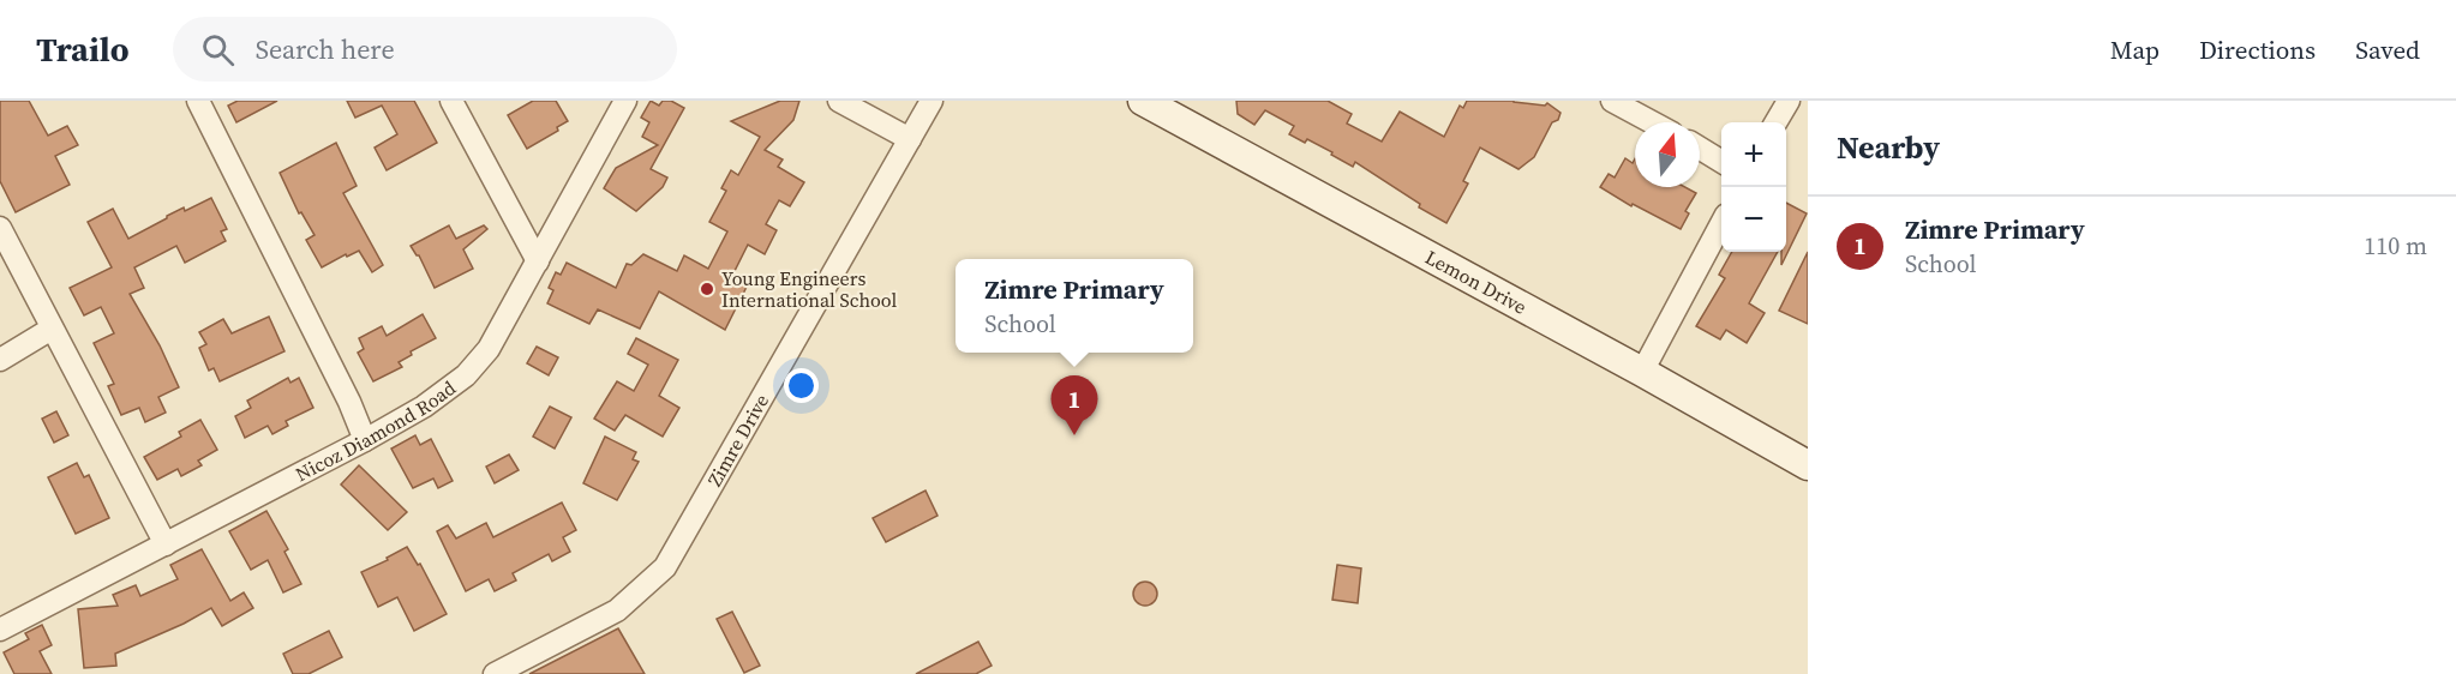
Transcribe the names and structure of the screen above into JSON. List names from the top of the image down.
{
  "streets": {
    "street": ["Lemon Drive", "Nicoz Diamond Road", "Zimre Drive"]
  },
  "places": ["Young Engineers International School"],
  "north": "top",
  "page": {
    "header": "Trailo",
    "search": "Search here",
    "nav": ["Map", "Directions", "Saved"],
    "heading": "Nearby",
    "map_buttons": ["+", "−"],
    "list": [
      {
        "mark": "1",
        "name": "Zimre Primary",
        "note": "School",
        "value": "110 m"
      }
    ],
    "popup": ["Zimre Primary", "School"],
    "pins": "1"
  }
}
